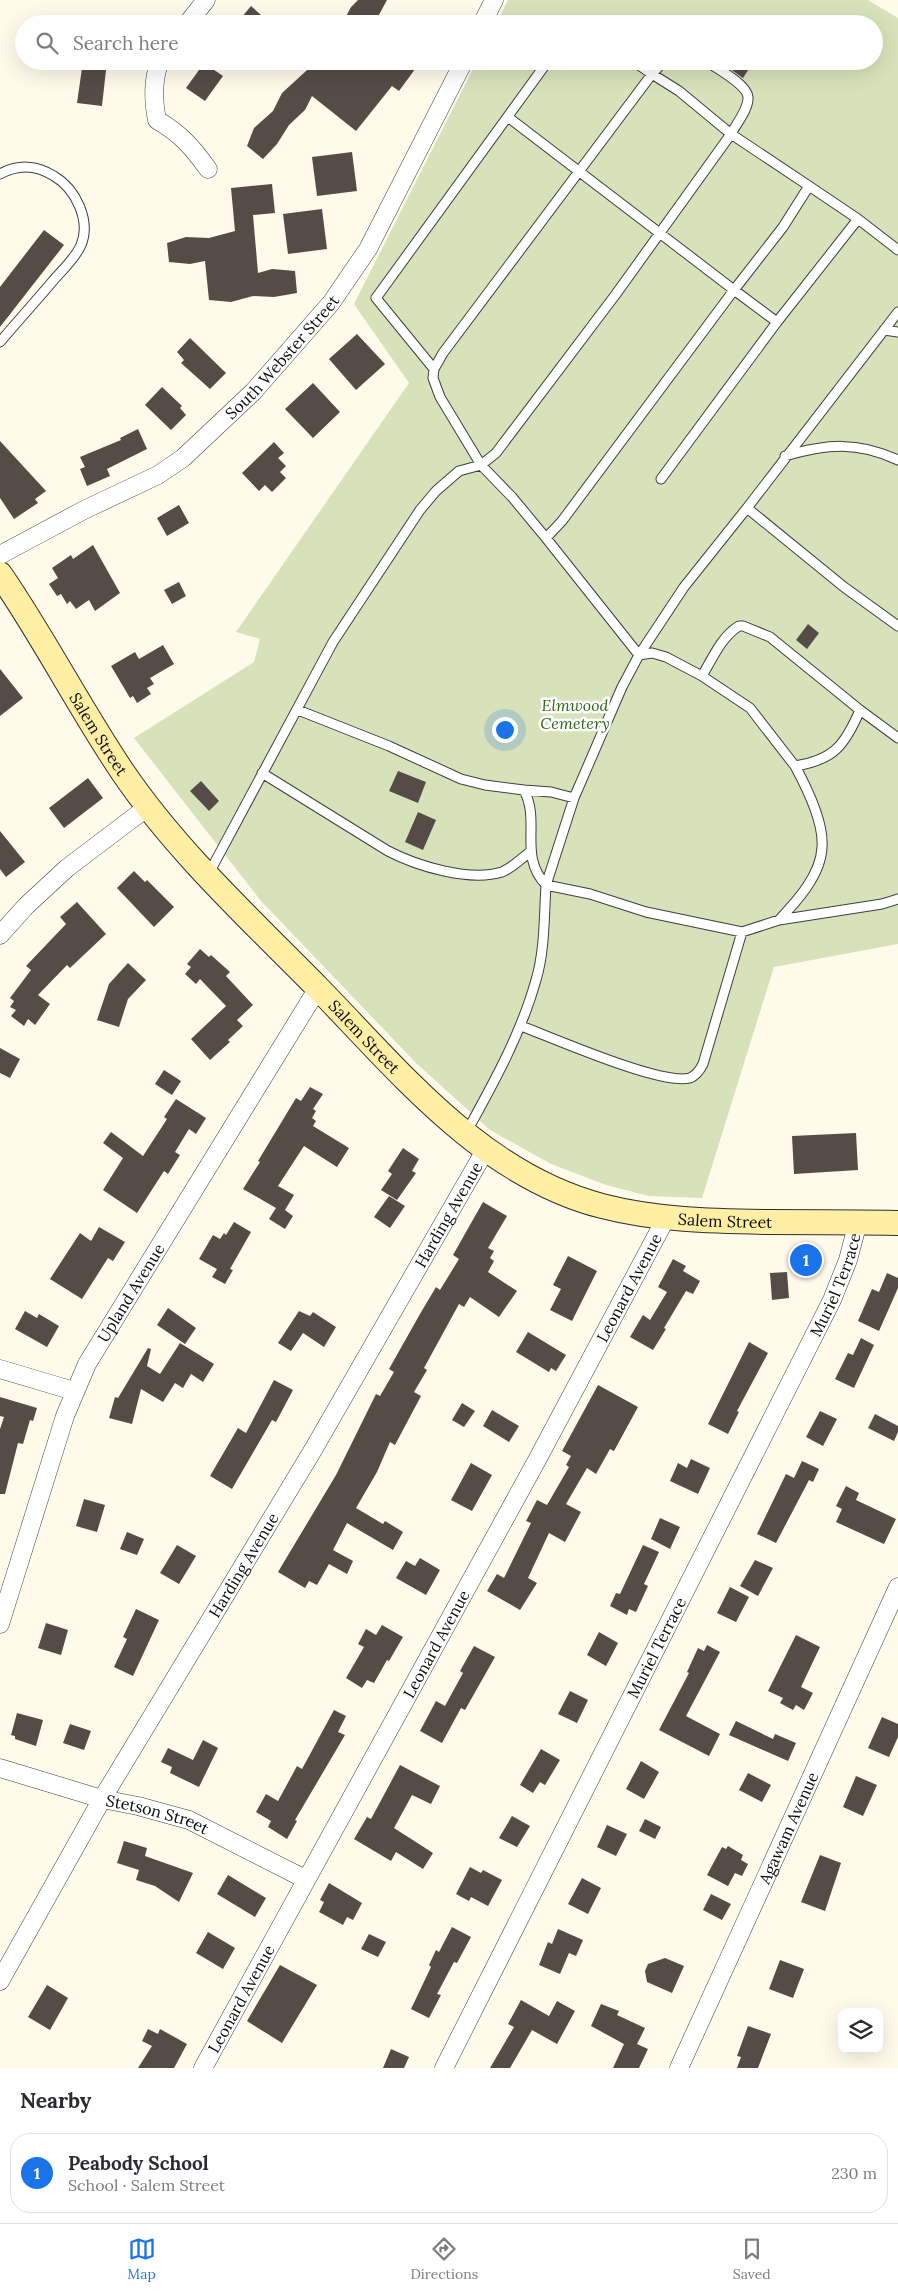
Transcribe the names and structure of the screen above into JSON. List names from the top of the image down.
{
  "streets": {
    "main road": ["Salem Street"],
    "street": [
      "South Webster Street",
      "Harding Avenue",
      "Muriel Terrace",
      "Leonard Avenue",
      "Upland Avenue",
      "Stetson Street",
      "Agawam Avenue"
    ]
  },
  "crossings": [
    ["Salem Street", "Harding Avenue"],
    ["Salem Street", "Muriel Terrace"],
    ["Salem Street", "Leonard Avenue"],
    ["Salem Street", "Upland Avenue"],
    ["Harding Avenue", "Stetson Street"],
    ["Leonard Avenue", "Stetson Street"]
  ],
  "parks": ["Elmwood Cemetery"],
  "page": {
    "search": "Search here",
    "pins": "1",
    "heading": "Nearby",
    "list": [
      {
        "mark": "1",
        "name": "Peabody School",
        "note": "School · Salem Street",
        "value": "230 m"
      }
    ],
    "nav": ["Map", "Directions", "Saved"]
  }
}
